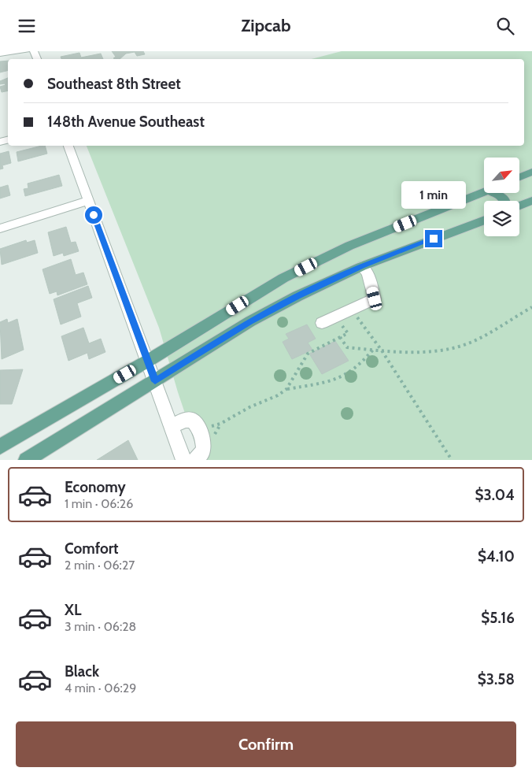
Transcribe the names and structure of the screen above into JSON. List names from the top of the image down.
{
  "north": "top right",
  "page": {
    "header": "Zipcab",
    "banner": ["Southeast 8th Street", "148th Avenue Southeast"],
    "bubble": "1 min",
    "list": [
      {
        "name": "Economy",
        "note": "1 min · 06:26",
        "value": "$3.04"
      },
      {
        "name": "Comfort",
        "note": "2 min · 06:27",
        "value": "$4.10"
      },
      {
        "name": "XL",
        "note": "3 min · 06:28",
        "value": "$5.16"
      },
      {
        "name": "Black",
        "note": "4 min · 06:29",
        "value": "$3.58"
      }
    ],
    "buttons": "Confirm"
  }
}
